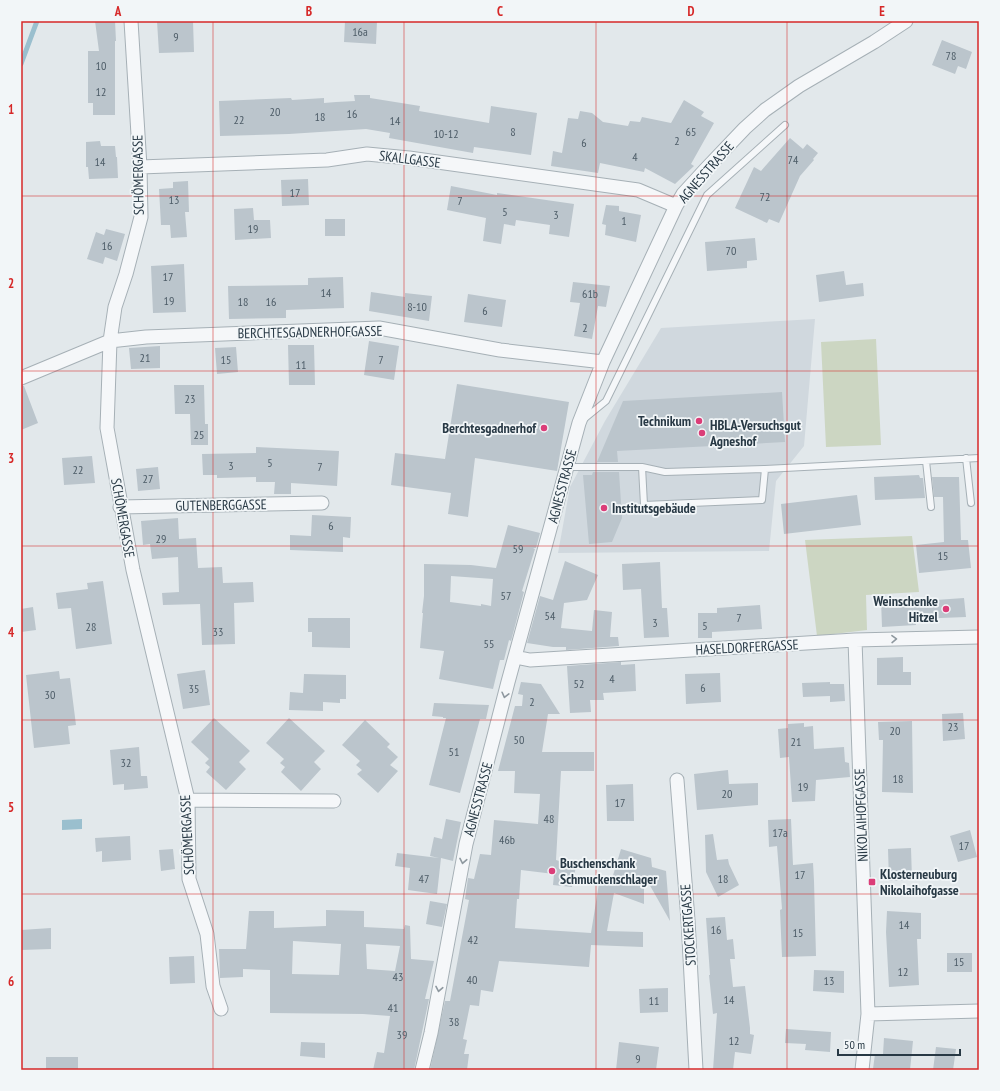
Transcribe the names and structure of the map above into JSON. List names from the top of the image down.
{
  "streets": {
    "street": [
      "SKALLGASSE",
      "AGNESSTRASSE",
      "SCHÖMERGASSE",
      "BERCHTESGADNERHOFGASSE",
      "GUTENBERGGASSE",
      "HASELDORFERGASSE",
      "NIKOLAIHOFGASSE",
      "STOCKERTGASSE"
    ]
  },
  "crossings": [
    ["SKALLGASSE", "AGNESSTRASSE"],
    ["SKALLGASSE", "SCHÖMERGASSE"],
    ["AGNESSTRASSE", "BERCHTESGADNERHOFGASSE"],
    ["AGNESSTRASSE", "HASELDORFERGASSE"],
    ["SCHÖMERGASSE", "BERCHTESGADNERHOFGASSE"],
    ["SCHÖMERGASSE", "GUTENBERGGASSE"],
    ["HASELDORFERGASSE", "NIKOLAIHOFGASSE"]
  ],
  "one_way": ["AGNESSTRASSE"],
  "places": {
    "other": [
      "Technikum",
      "Berchtesgadnerhof",
      "HBLA-Versuchsgut Agneshof",
      "Institutsgebäude",
      "Weinschenke Hitzel",
      "Buschenschank Schmuckenschlager"
    ],
    "transit": ["Klosterneuburg Nikolaihofgasse"]
  },
  "house_numbers": [
    "16a",
    "9",
    "78",
    "10",
    "12",
    "20",
    "16",
    "18",
    "22",
    "14",
    "8",
    "65",
    "10-12",
    "2",
    "6",
    "4",
    "74",
    "14",
    "17",
    "72",
    "13",
    "7",
    "5",
    "3",
    "1",
    "19",
    "16",
    "70",
    "17",
    "14",
    "61b",
    "19",
    "18",
    "16",
    "8-10",
    "6",
    "2",
    "21",
    "15",
    "7",
    "11",
    "23",
    "25",
    "5",
    "3",
    "7",
    "22",
    "27",
    "6",
    "29",
    "59",
    "15",
    "57",
    "54",
    "7",
    "3",
    "5",
    "28",
    "33",
    "55",
    "4",
    "52",
    "6",
    "35",
    "30",
    "2",
    "23",
    "20",
    "50",
    "21",
    "51",
    "32",
    "18",
    "19",
    "20",
    "17",
    "48",
    "17a",
    "46b",
    "17",
    "17",
    "47",
    "18",
    "14",
    "16",
    "15",
    "42",
    "15",
    "12",
    "43",
    "40",
    "13",
    "14",
    "11",
    "41",
    "38",
    "39",
    "12",
    "9"
  ],
  "scale_bar": "50 m",
  "grid": {
    "columns": [
      "A",
      "B",
      "C",
      "D",
      "E"
    ],
    "rows": [
      "1",
      "2",
      "3",
      "4",
      "5",
      "6"
    ]
  }
}
